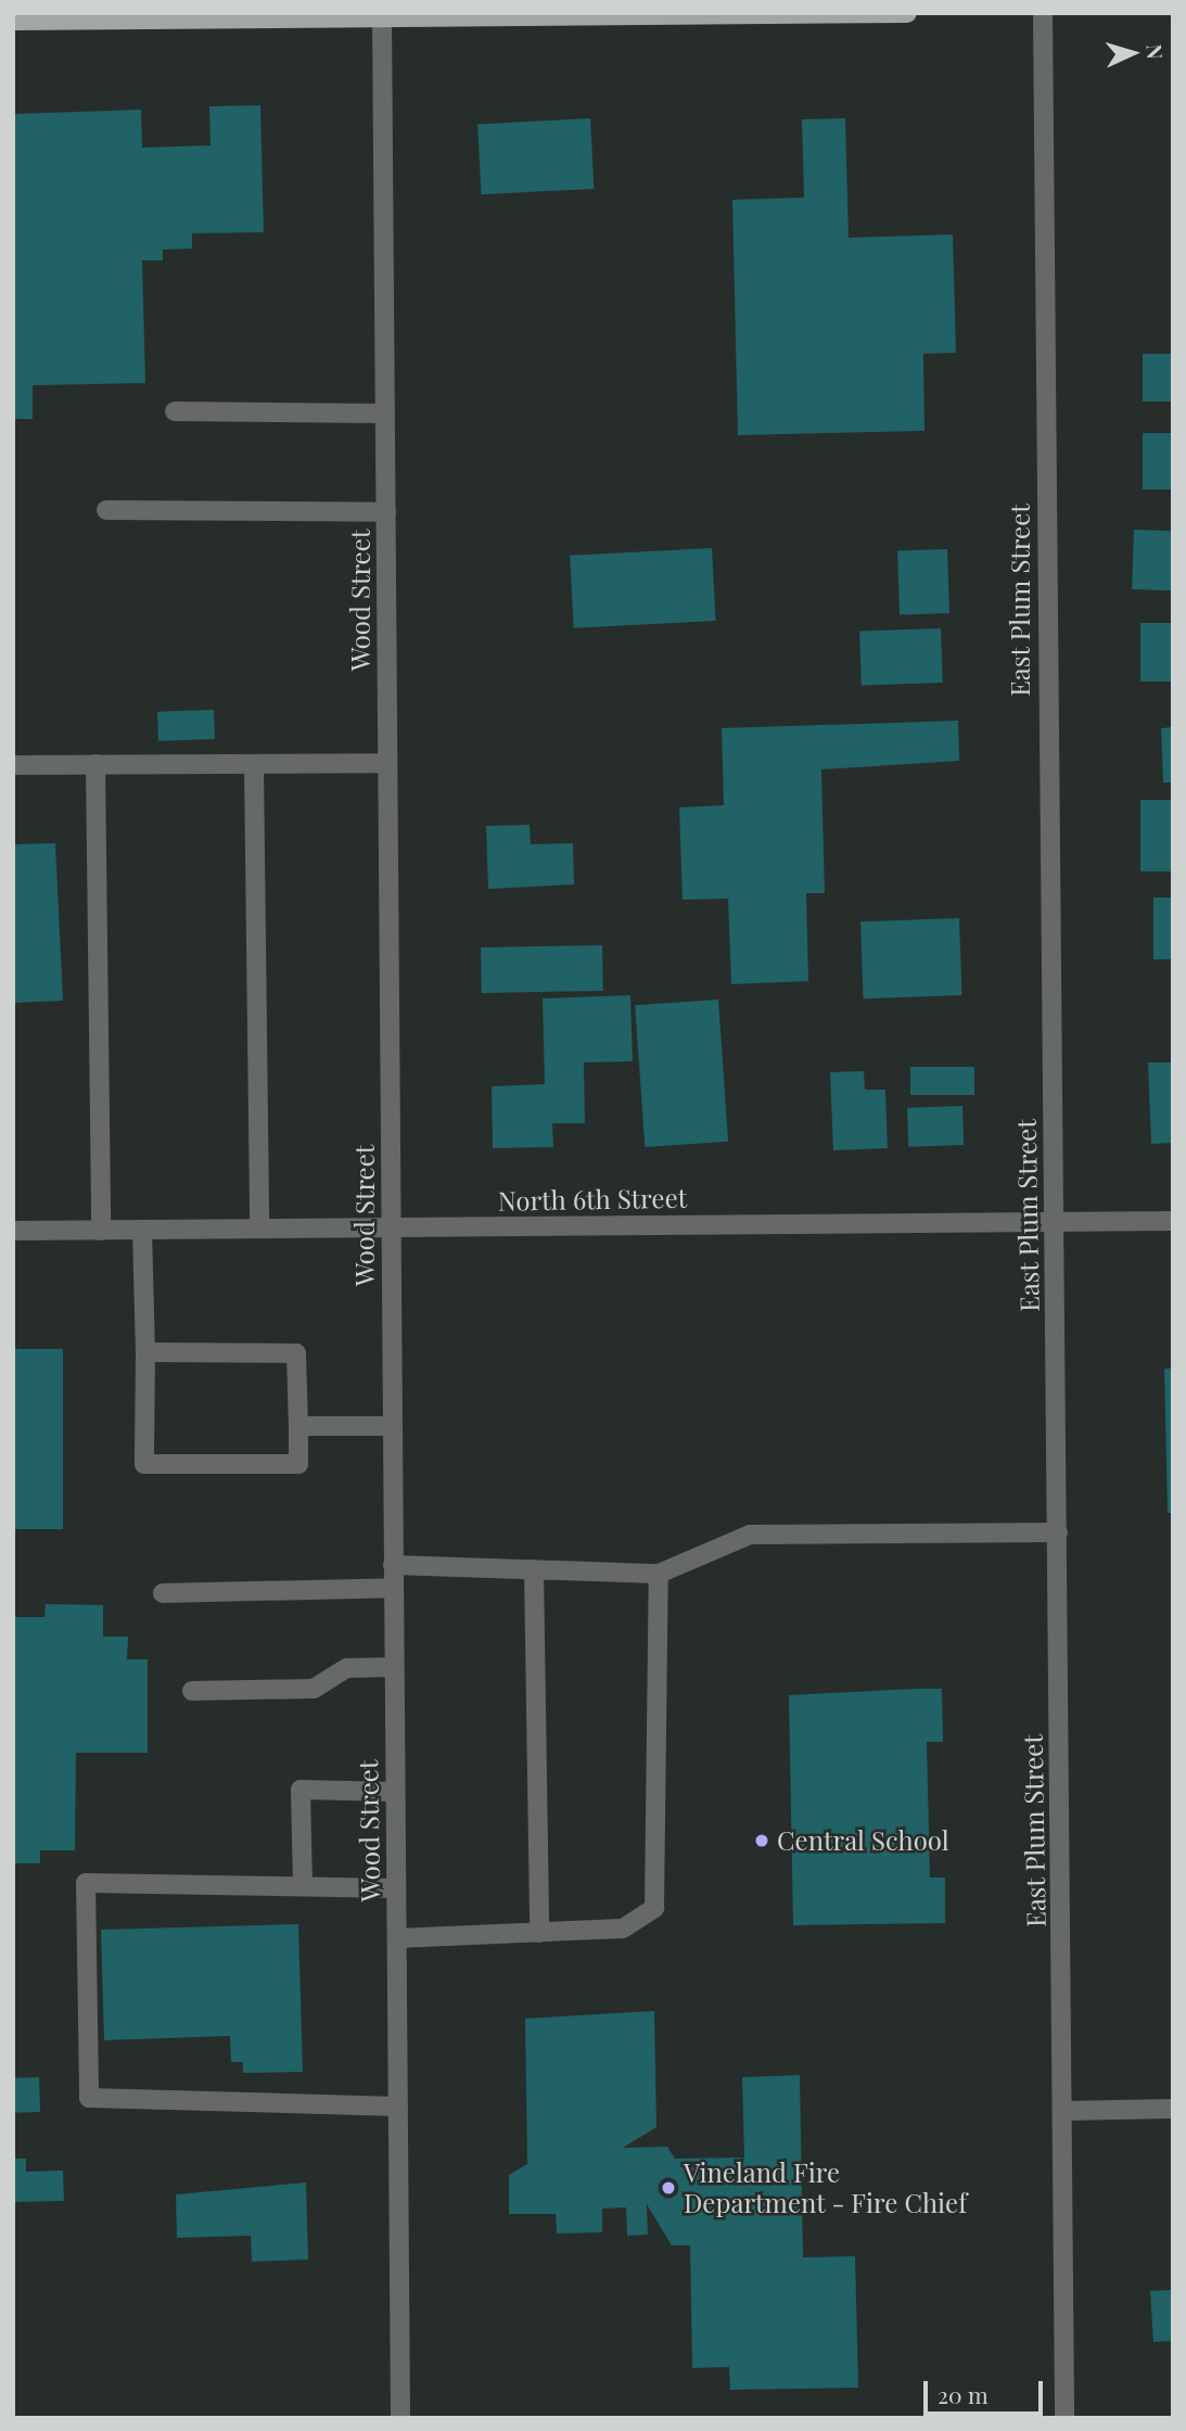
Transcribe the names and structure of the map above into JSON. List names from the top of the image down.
{
  "streets": {
    "street": ["Wood Street", "East Plum Street", "North 6th Street"]
  },
  "crossings": [
    ["Wood Street", "North 6th Street"],
    ["East Plum Street", "North 6th Street"]
  ],
  "places": ["Central School", "Vineland Fire Department - Fire Chief"],
  "scale_bar": "20 m",
  "north": "right"
}
